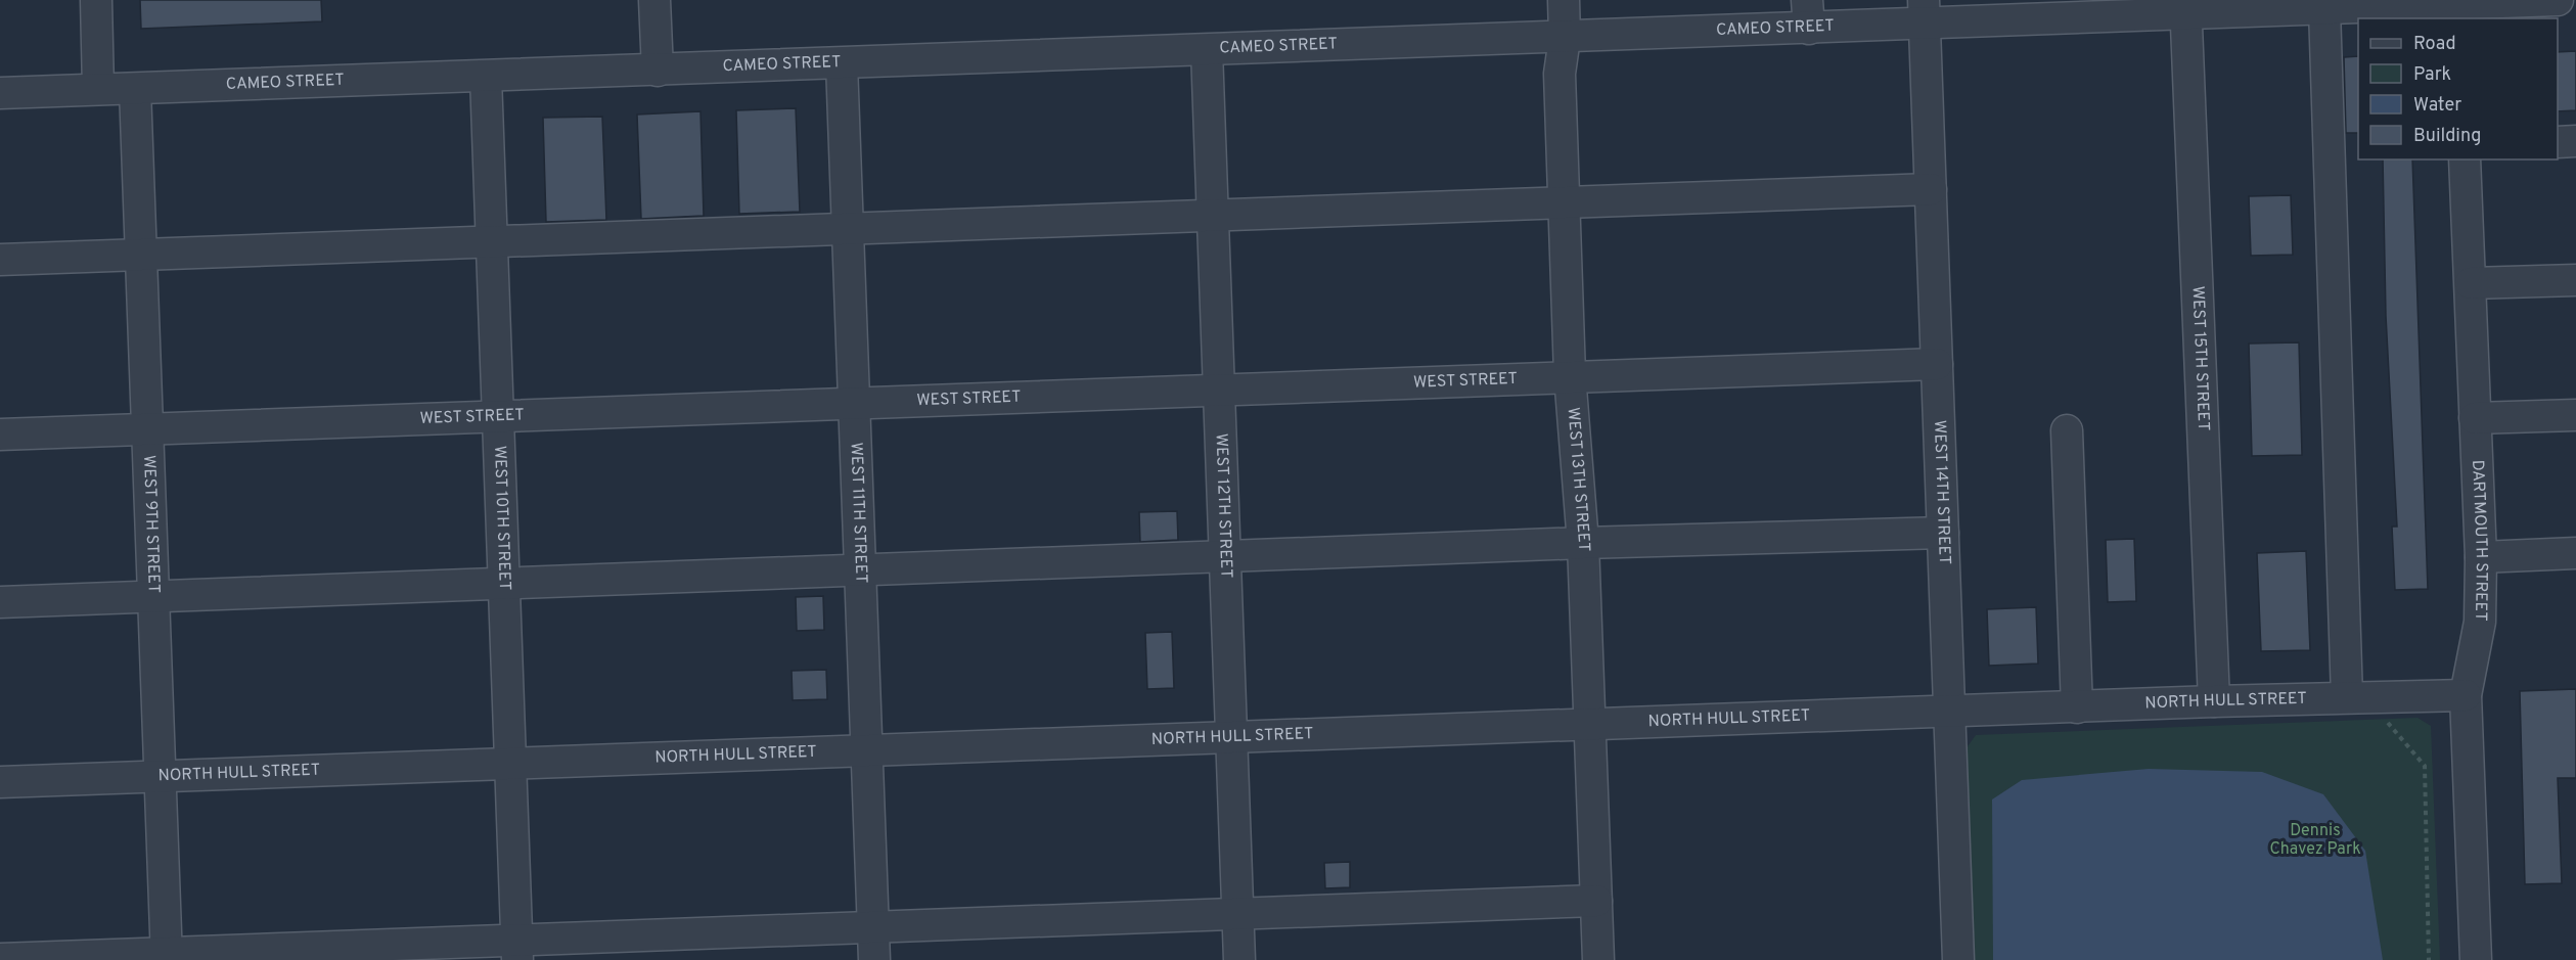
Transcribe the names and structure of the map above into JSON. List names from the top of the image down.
{
  "streets": {
    "street": [
      "CAMEO STREET",
      "WEST 15TH STREET",
      "WEST STREET",
      "WEST 13TH STREET",
      "WEST 14TH STREET",
      "WEST 12TH STREET",
      "WEST 11TH STREET",
      "WEST 10TH STREET",
      "WEST 9TH STREET",
      "DARTMOUTH STREET",
      "NORTH HULL STREET"
    ]
  },
  "crossings": [
    ["CAMEO STREET", "WEST 15TH STREET"],
    ["CAMEO STREET", "WEST 13TH STREET"],
    ["CAMEO STREET", "WEST 14TH STREET"],
    ["CAMEO STREET", "WEST 12TH STREET"],
    ["CAMEO STREET", "WEST 11TH STREET"],
    ["CAMEO STREET", "WEST 10TH STREET"],
    ["CAMEO STREET", "WEST 9TH STREET"],
    ["WEST 15TH STREET", "NORTH HULL STREET"],
    ["WEST STREET", "WEST 13TH STREET"],
    ["WEST STREET", "WEST 14TH STREET"],
    ["WEST STREET", "WEST 12TH STREET"],
    ["WEST STREET", "WEST 11TH STREET"],
    ["WEST STREET", "WEST 10TH STREET"],
    ["WEST STREET", "WEST 9TH STREET"],
    ["WEST 13TH STREET", "NORTH HULL STREET"],
    ["WEST 14TH STREET", "NORTH HULL STREET"],
    ["WEST 12TH STREET", "NORTH HULL STREET"],
    ["WEST 11TH STREET", "NORTH HULL STREET"],
    ["WEST 10TH STREET", "NORTH HULL STREET"],
    ["WEST 9TH STREET", "NORTH HULL STREET"],
    ["DARTMOUTH STREET", "NORTH HULL STREET"]
  ],
  "parks": ["Dennis Chavez Park"],
  "legend": [
    "Road",
    "Park",
    "Water",
    "Building"
  ]
}
